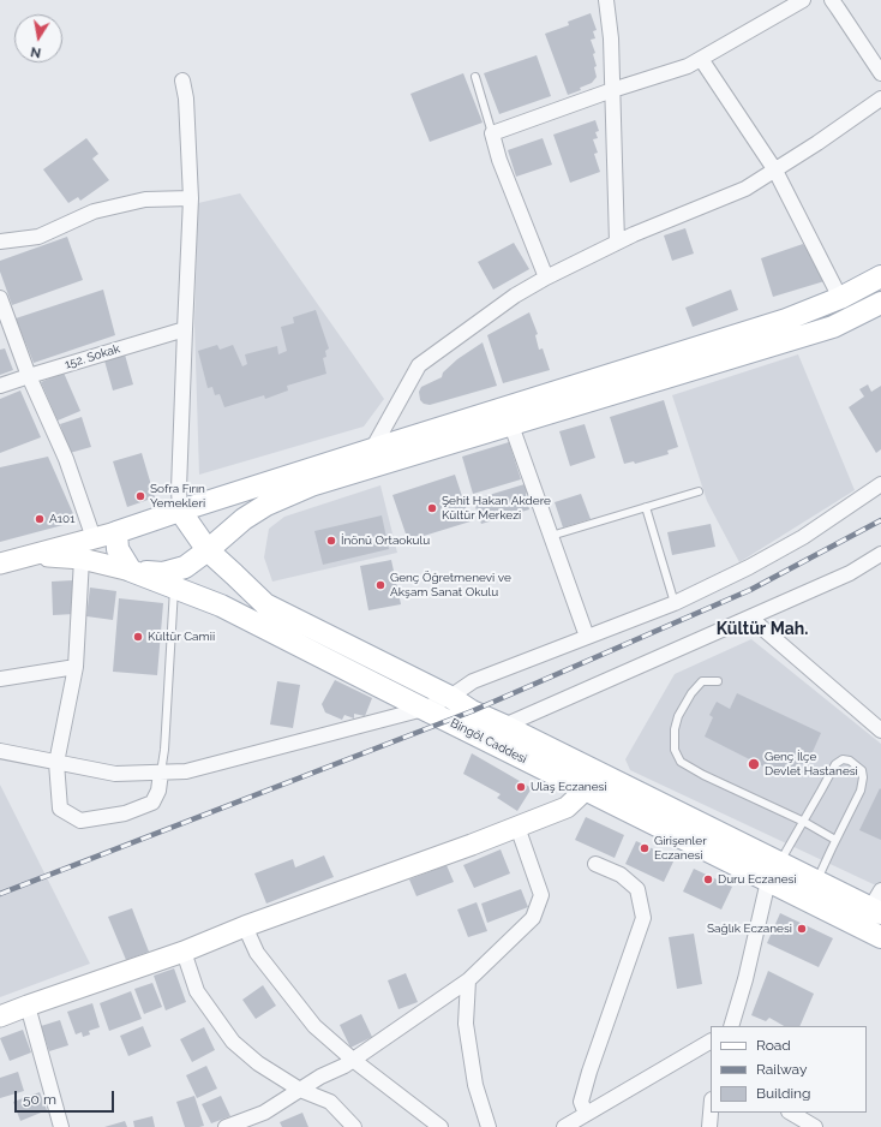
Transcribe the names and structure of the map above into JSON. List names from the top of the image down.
{
  "streets": {
    "main road": ["Bingöl Caddesi"],
    "street": ["152. Sokak"]
  },
  "districts": ["Kültür Mah."],
  "places": [
    "Sofra Fırın Yemekleri",
    "Şehit Hakan Akdere Kültür Merkezi",
    "A101",
    "İnönü Ortaokulu",
    "Genç Öğretmenevi ve Akşam Sanat Okulu",
    "Kültür Camii",
    "Genç İlçe Devlet Hastanesi",
    "Ulaş Eczanesi",
    "Girişenler Eczanesi",
    "Duru Eczanesi",
    "Sağlık Eczanesi"
  ],
  "legend": ["Road", "Railway", "Building"],
  "scale_bar": "50 m",
  "north": "bottom"
}
